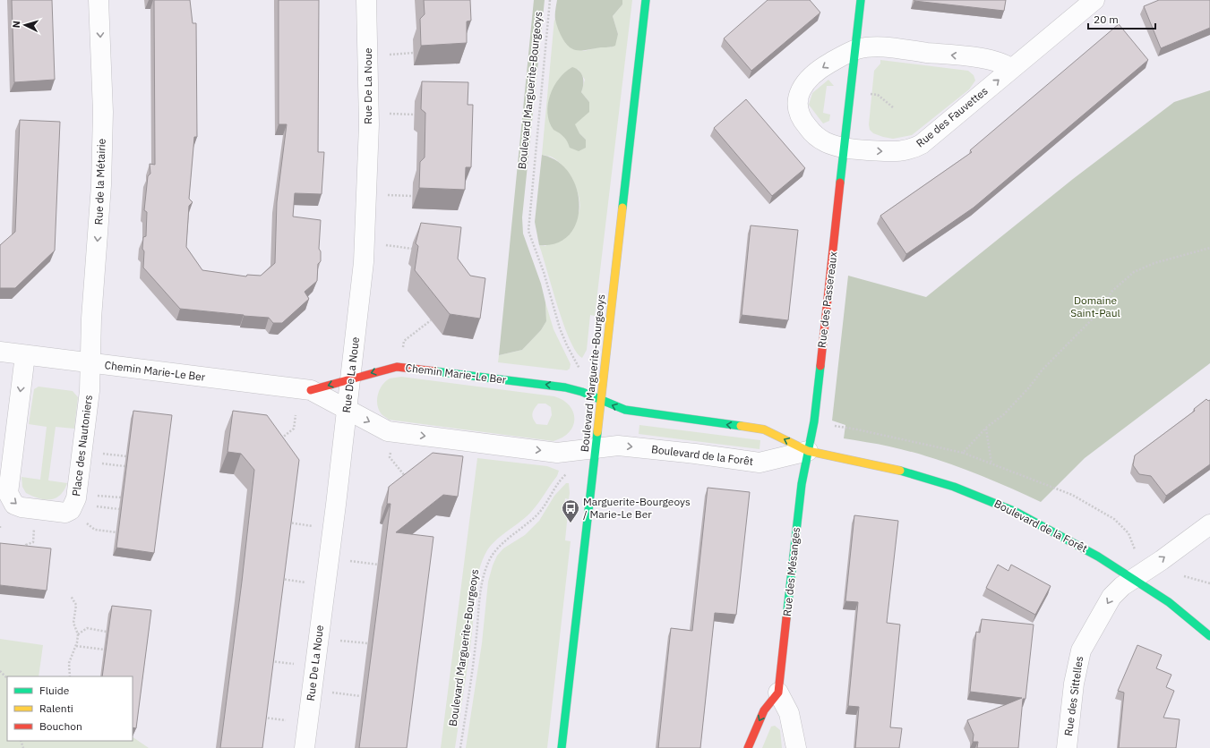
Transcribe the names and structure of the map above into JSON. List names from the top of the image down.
{
  "streets": {
    "street": [
      "Rue De La Noue",
      "Boulevard Marguerite-Bourgeoys",
      "Rue des Fauvettes",
      "Rue de la Métairie",
      "Rue des Passereaux",
      "Chemin Marie-Le Ber",
      "Place des Nautoniers",
      "Boulevard de la Forêt",
      "Rue des Mésanges",
      "Rue des Sittelles"
    ]
  },
  "crossings": [
    ["Rue De La Noue", "Chemin Marie-Le Ber"],
    ["Boulevard Marguerite-Bourgeoys", "Chemin Marie-Le Ber"],
    ["Boulevard Marguerite-Bourgeoys", "Boulevard de la Forêt"],
    ["Rue des Fauvettes", "Rue des Passereaux"],
    ["Rue de la Métairie", "Chemin Marie-Le Ber"],
    ["Rue de la Métairie", "Place des Nautoniers"],
    ["Rue des Passereaux", "Boulevard de la Forêt"],
    ["Rue des Passereaux", "Rue des Mésanges"],
    ["Chemin Marie-Le Ber", "Place des Nautoniers"],
    ["Chemin Marie-Le Ber", "Boulevard de la Forêt"],
    ["Boulevard de la Forêt", "Rue des Mésanges"],
    ["Boulevard de la Forêt", "Rue des Sittelles"]
  ],
  "one_way": ["Rue des Fauvettes", "Rue de la Métairie"],
  "parks": ["Domaine Saint-Paul"],
  "places": {
    "bus stop": ["Marguerite-Bourgeoys / Marie-Le Ber"]
  },
  "legend": ["Fluide", "Ralenti", "Bouchon"],
  "scale_bar": "20 m",
  "north": "left"
}
